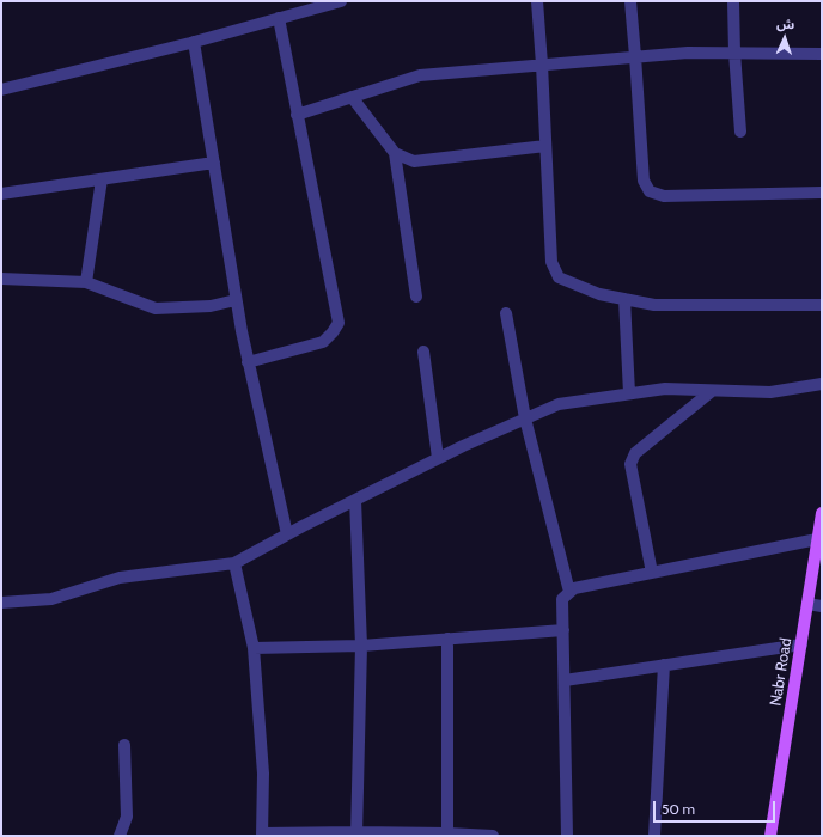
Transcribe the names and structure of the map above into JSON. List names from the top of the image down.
{
  "streets": {
    "main road": ["Nabr Road"]
  },
  "scale_bar": "50 m",
  "north": "top"
}
